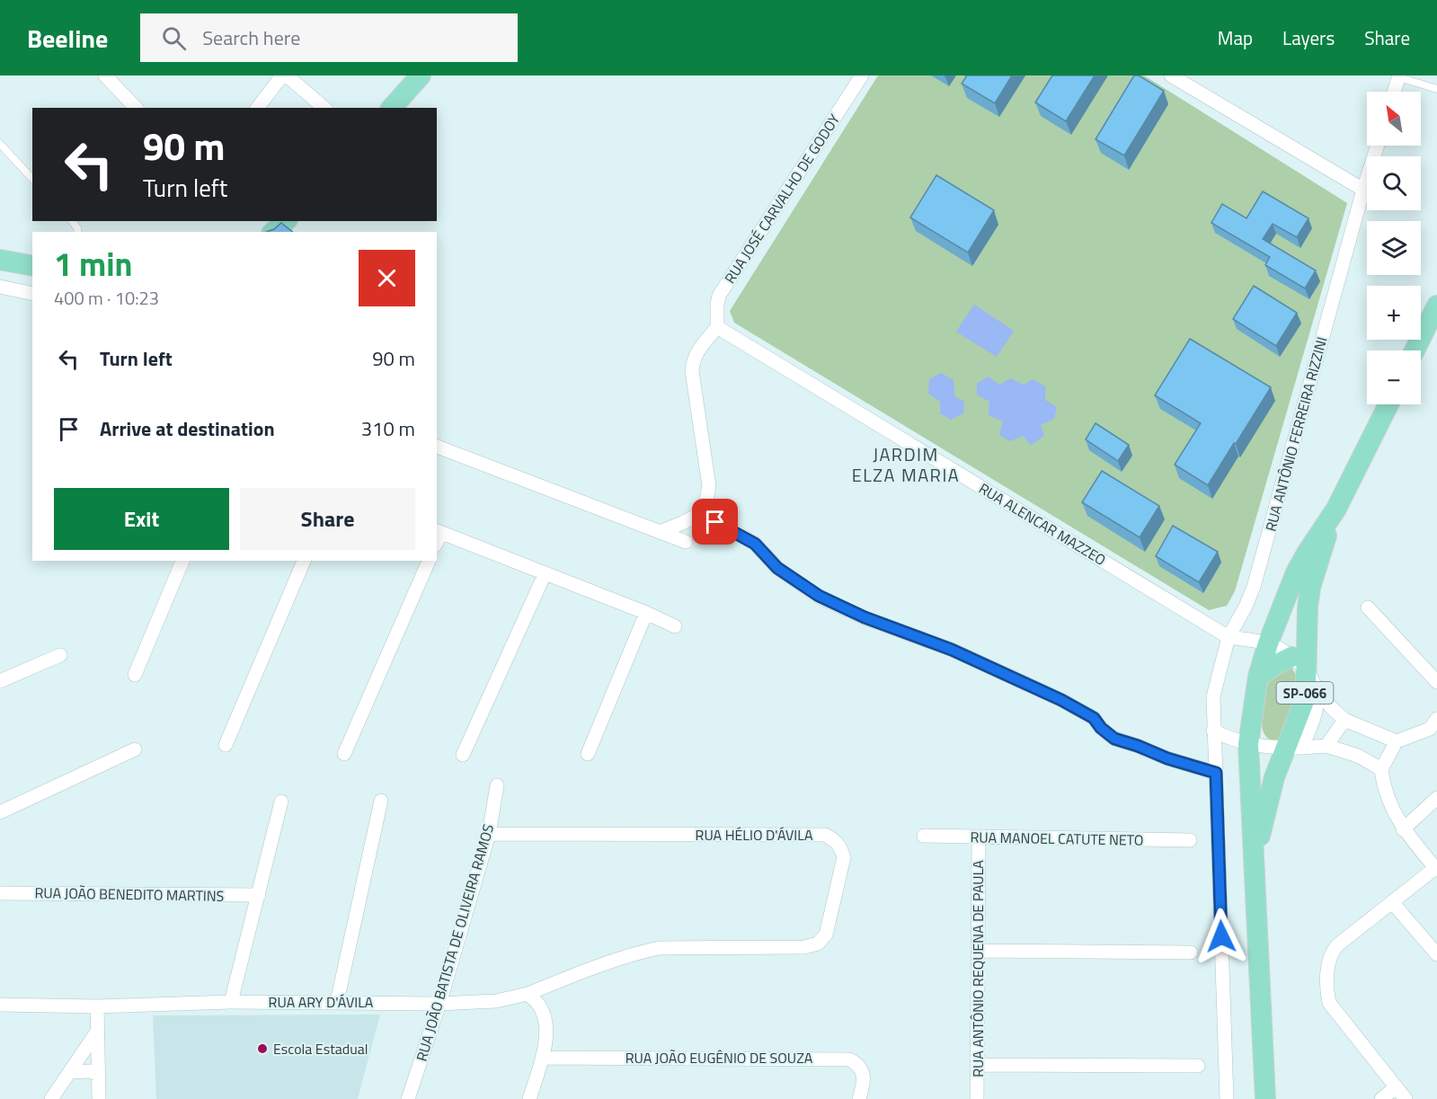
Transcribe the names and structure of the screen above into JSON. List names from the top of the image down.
{
  "streets": {
    "main road": ["SP-066"],
    "street": [
      "RUA JOSÉ CARVALHO DE GODOY",
      "RUA ANTÔNIO FERREIRA RIZZINI",
      "RUA ALENCAR MAZZEO",
      "RUA HÉLIO D'ÁVILA",
      "RUA MANOEL CATUTE NETO",
      "RUA JOÃO BENEDITO MARTINS",
      "RUA JOÃO BATISTA DE OLIVEIRA RAMOS",
      "RUA ANTÔNIO REQUENA DE PAULA",
      "RUA ARY D'ÁVILA",
      "RUA JOÃO EUGÊNIO DE SOUZA"
    ]
  },
  "crossings": [
    ["RUA JOSÉ CARVALHO DE GODOY", "RUA ALENCAR MAZZEO"],
    ["RUA ANTÔNIO FERREIRA RIZZINI", "RUA ALENCAR MAZZEO"],
    ["RUA HÉLIO D'ÁVILA", "RUA JOÃO BATISTA DE OLIVEIRA RAMOS"],
    ["RUA HÉLIO D'ÁVILA", "RUA ARY D'ÁVILA"],
    ["RUA MANOEL CATUTE NETO", "RUA ANTÔNIO REQUENA DE PAULA"],
    ["RUA JOÃO BATISTA DE OLIVEIRA RAMOS", "RUA ARY D'ÁVILA"]
  ],
  "districts": ["JARDIM ELZA MARIA"],
  "places": ["Escola Estadual"],
  "north": "top left",
  "page": {
    "header": "Beeline",
    "search": "Search here",
    "nav": ["Map", "Layers", "Share"],
    "map_buttons": ["+", "−"],
    "turn": ["90 m", "Turn left"],
    "heading": ["1 min", "400 m · 10:23"],
    "list": [
      {
        "name": "Turn left",
        "value": "90 m"
      },
      {
        "name": "Arrive at destination",
        "value": "310 m"
      }
    ],
    "buttons": ["Exit", "Share"]
  }
}
